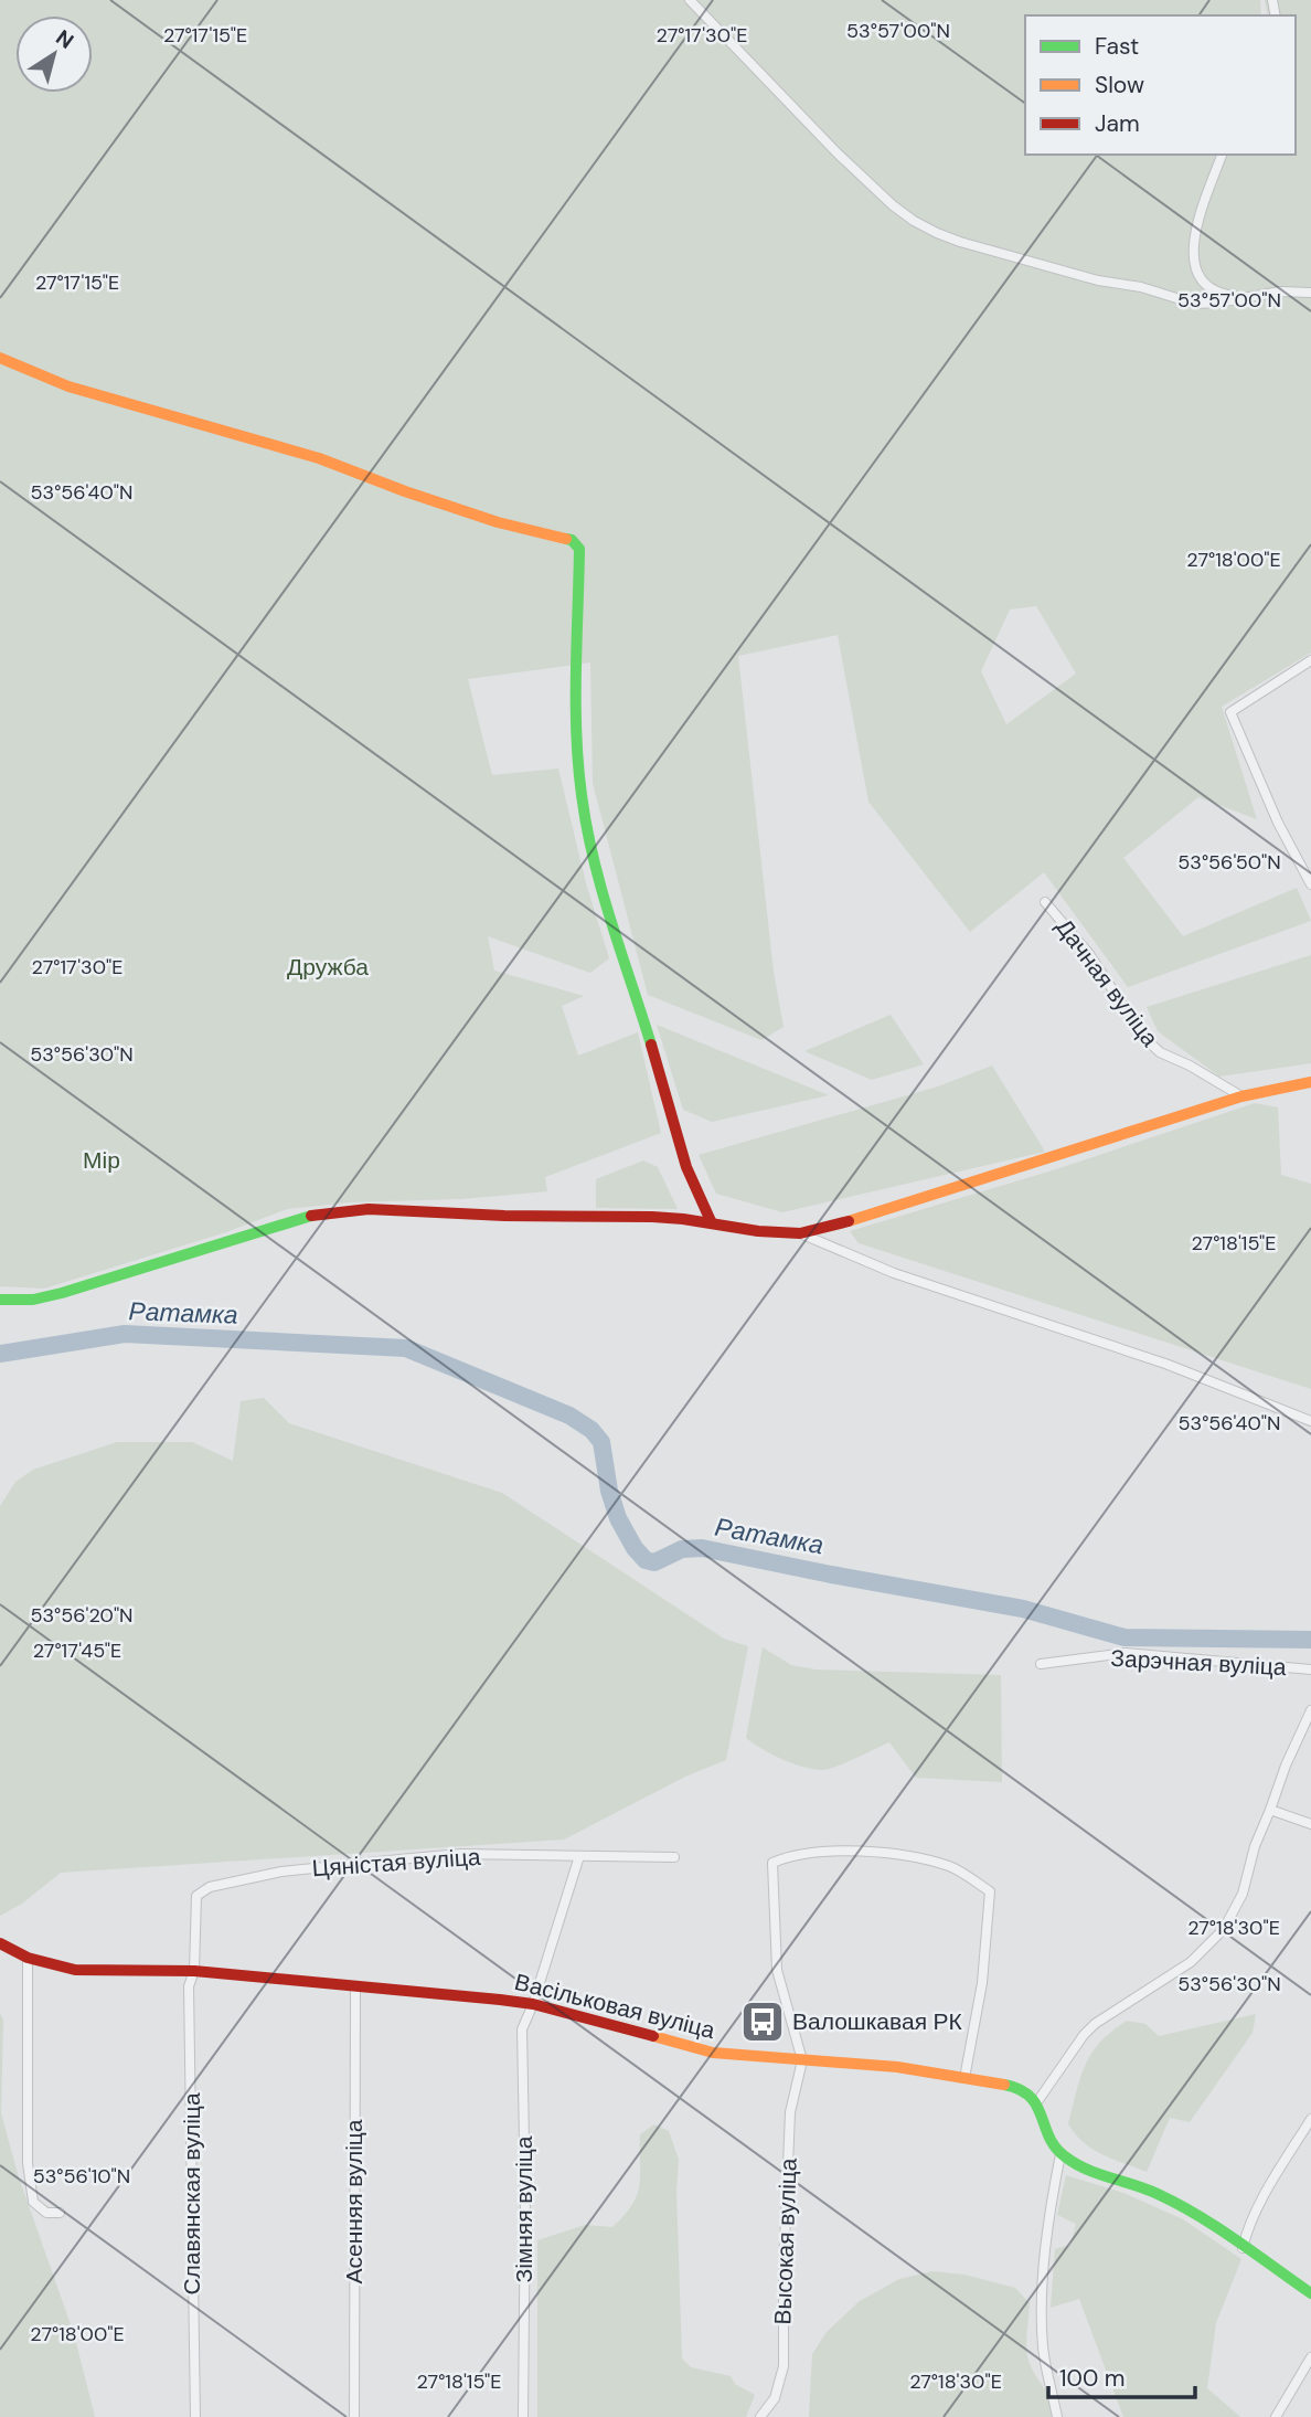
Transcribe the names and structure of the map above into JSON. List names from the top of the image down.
{
  "streets": {
    "street": [
      "Дачная вуліца",
      "Зарэчная вуліца",
      "Цяністая вуліца",
      "Васільковая вуліца",
      "Славянская вуліца",
      "Асенняя вуліца",
      "Зімняя вуліца",
      "Высокая вуліца"
    ]
  },
  "crossings": [
    ["Цяністая вуліца", "Васільковая вуліца"],
    ["Цяністая вуліца", "Славянская вуліца"],
    ["Цяністая вуліца", "Зімняя вуліца"],
    ["Васільковая вуліца", "Славянская вуліца"],
    ["Васільковая вуліца", "Асенняя вуліца"],
    ["Васільковая вуліца", "Зімняя вуліца"],
    ["Васільковая вуліца", "Высокая вуліца"]
  ],
  "water": ["Ратамка"],
  "parks": ["Дружба", "Мір"],
  "places": {
    "bus stop": ["Валошкавая РК"]
  },
  "legend": ["Fast", "Slow", "Jam"],
  "scale_bar": "100 m",
  "north": "top right",
  "coordinates": [
    "53°57'00\"N",
    "27°17'15\"E",
    "27°17'30\"E",
    "53°56'40\"N",
    "27°18'00\"E",
    "53°56'50\"N",
    "53°56'30\"N",
    "27°18'15\"E",
    "53°56'20\"N",
    "27°17'45\"E",
    "27°18'30\"E",
    "53°56'10\"N"
  ]
}
